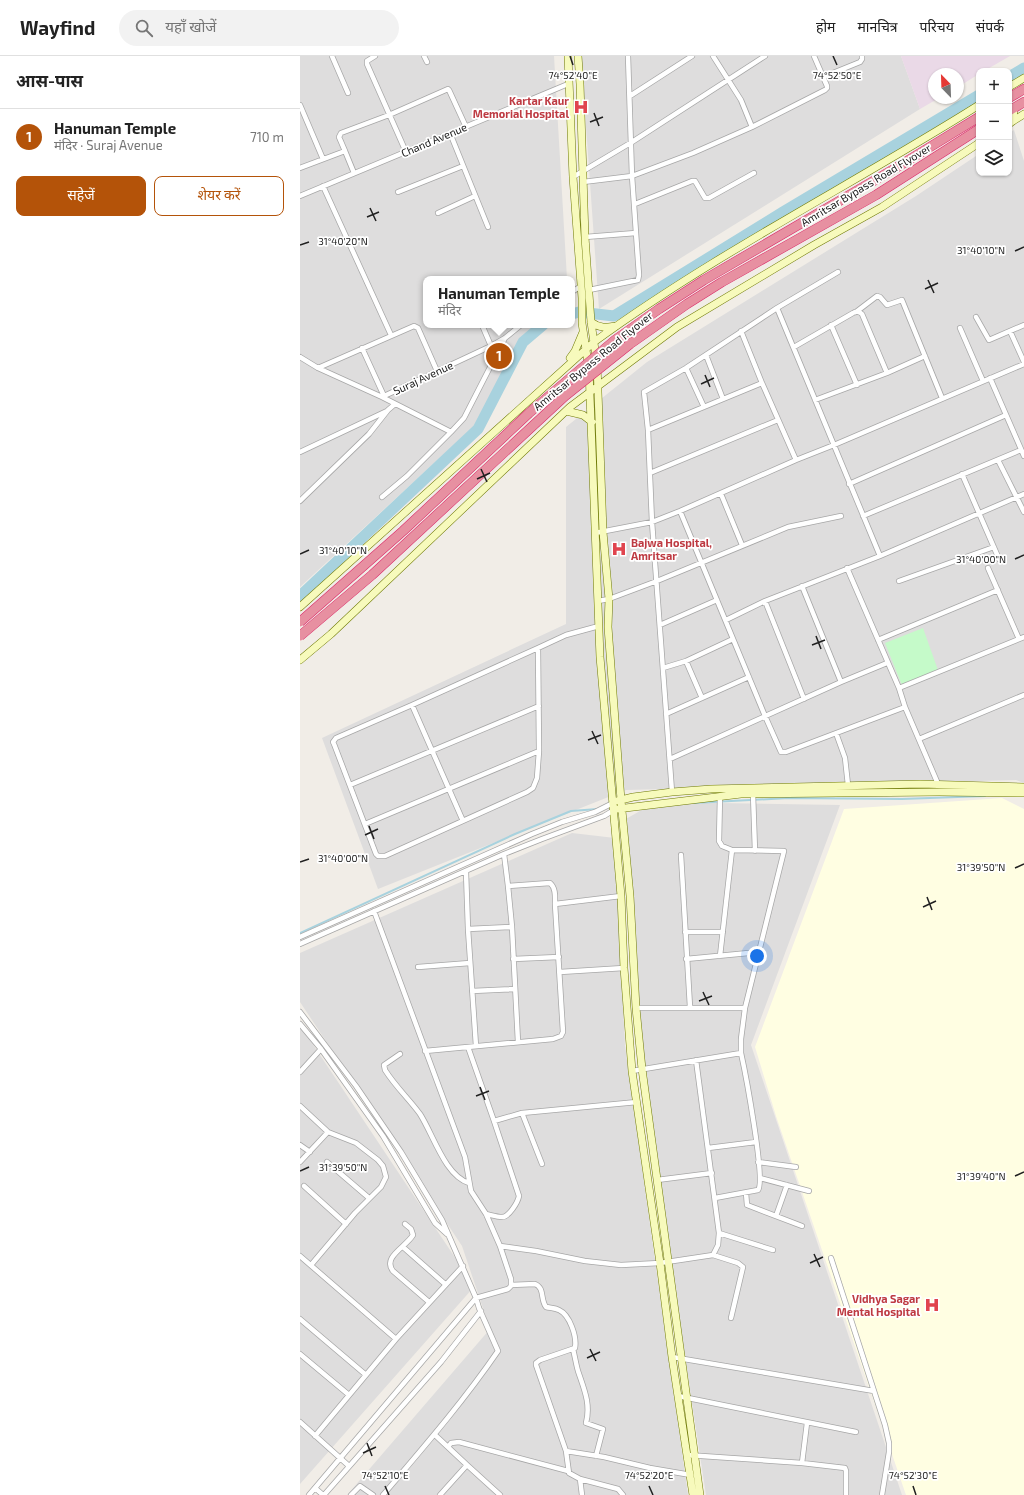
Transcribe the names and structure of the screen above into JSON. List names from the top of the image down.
{
  "streets": {
    "highway": ["Amritsar Bypass Road Flyover"],
    "street": ["Chand Avenue", "Suraj Avenue"]
  },
  "places": {
    "hospital": ["Kartar Kaur Memorial Hospital", "Bajwa Hospital, Amritsar", "Vidhya Sagar Mental Hospital"]
  },
  "north": "top left",
  "page": {
    "header": "Wayfind",
    "search": "यहाँ खोजें",
    "nav": [
      "होम",
      "मानचित्र",
      "परिचय",
      "संपर्क"
    ],
    "heading": "आस-पास",
    "map_buttons": ["+", "−"],
    "list": [
      {
        "mark": "1",
        "name": "Hanuman Temple",
        "note": "मंदिर · Suraj Avenue",
        "value": "710 m"
      }
    ],
    "buttons": ["सहेजें", "शेयर करें"],
    "popup": ["Hanuman Temple", "मंदिर"],
    "pins": "1"
  },
  "coordinates": [
    "74°52'40\"E",
    "74°52'50\"E",
    "31°40'20\"N",
    "31°40'10\"N",
    "31°40'00\"N",
    "31°39'50\"N",
    "31°39'40\"N",
    "74°52'10\"E",
    "74°52'20\"E",
    "74°52'30\"E"
  ]
}
